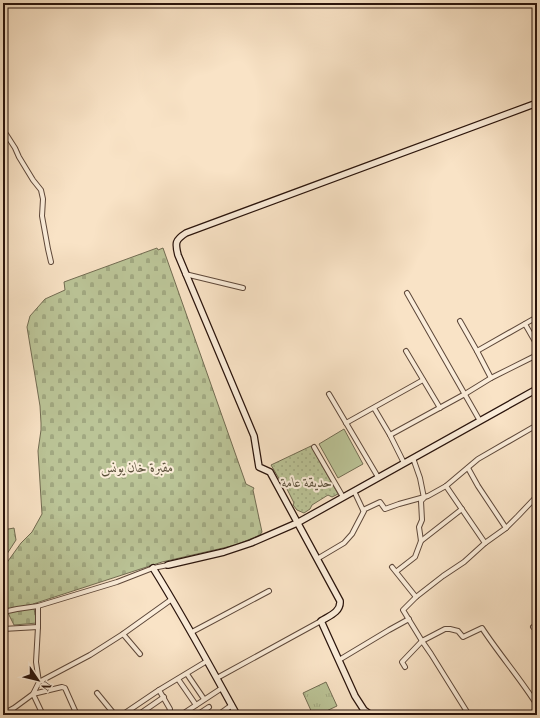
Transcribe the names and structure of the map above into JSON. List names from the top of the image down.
{
  "parks": ["مقبرة خان يونس", "حديقة عامة"],
  "north": "bottom right"
}
